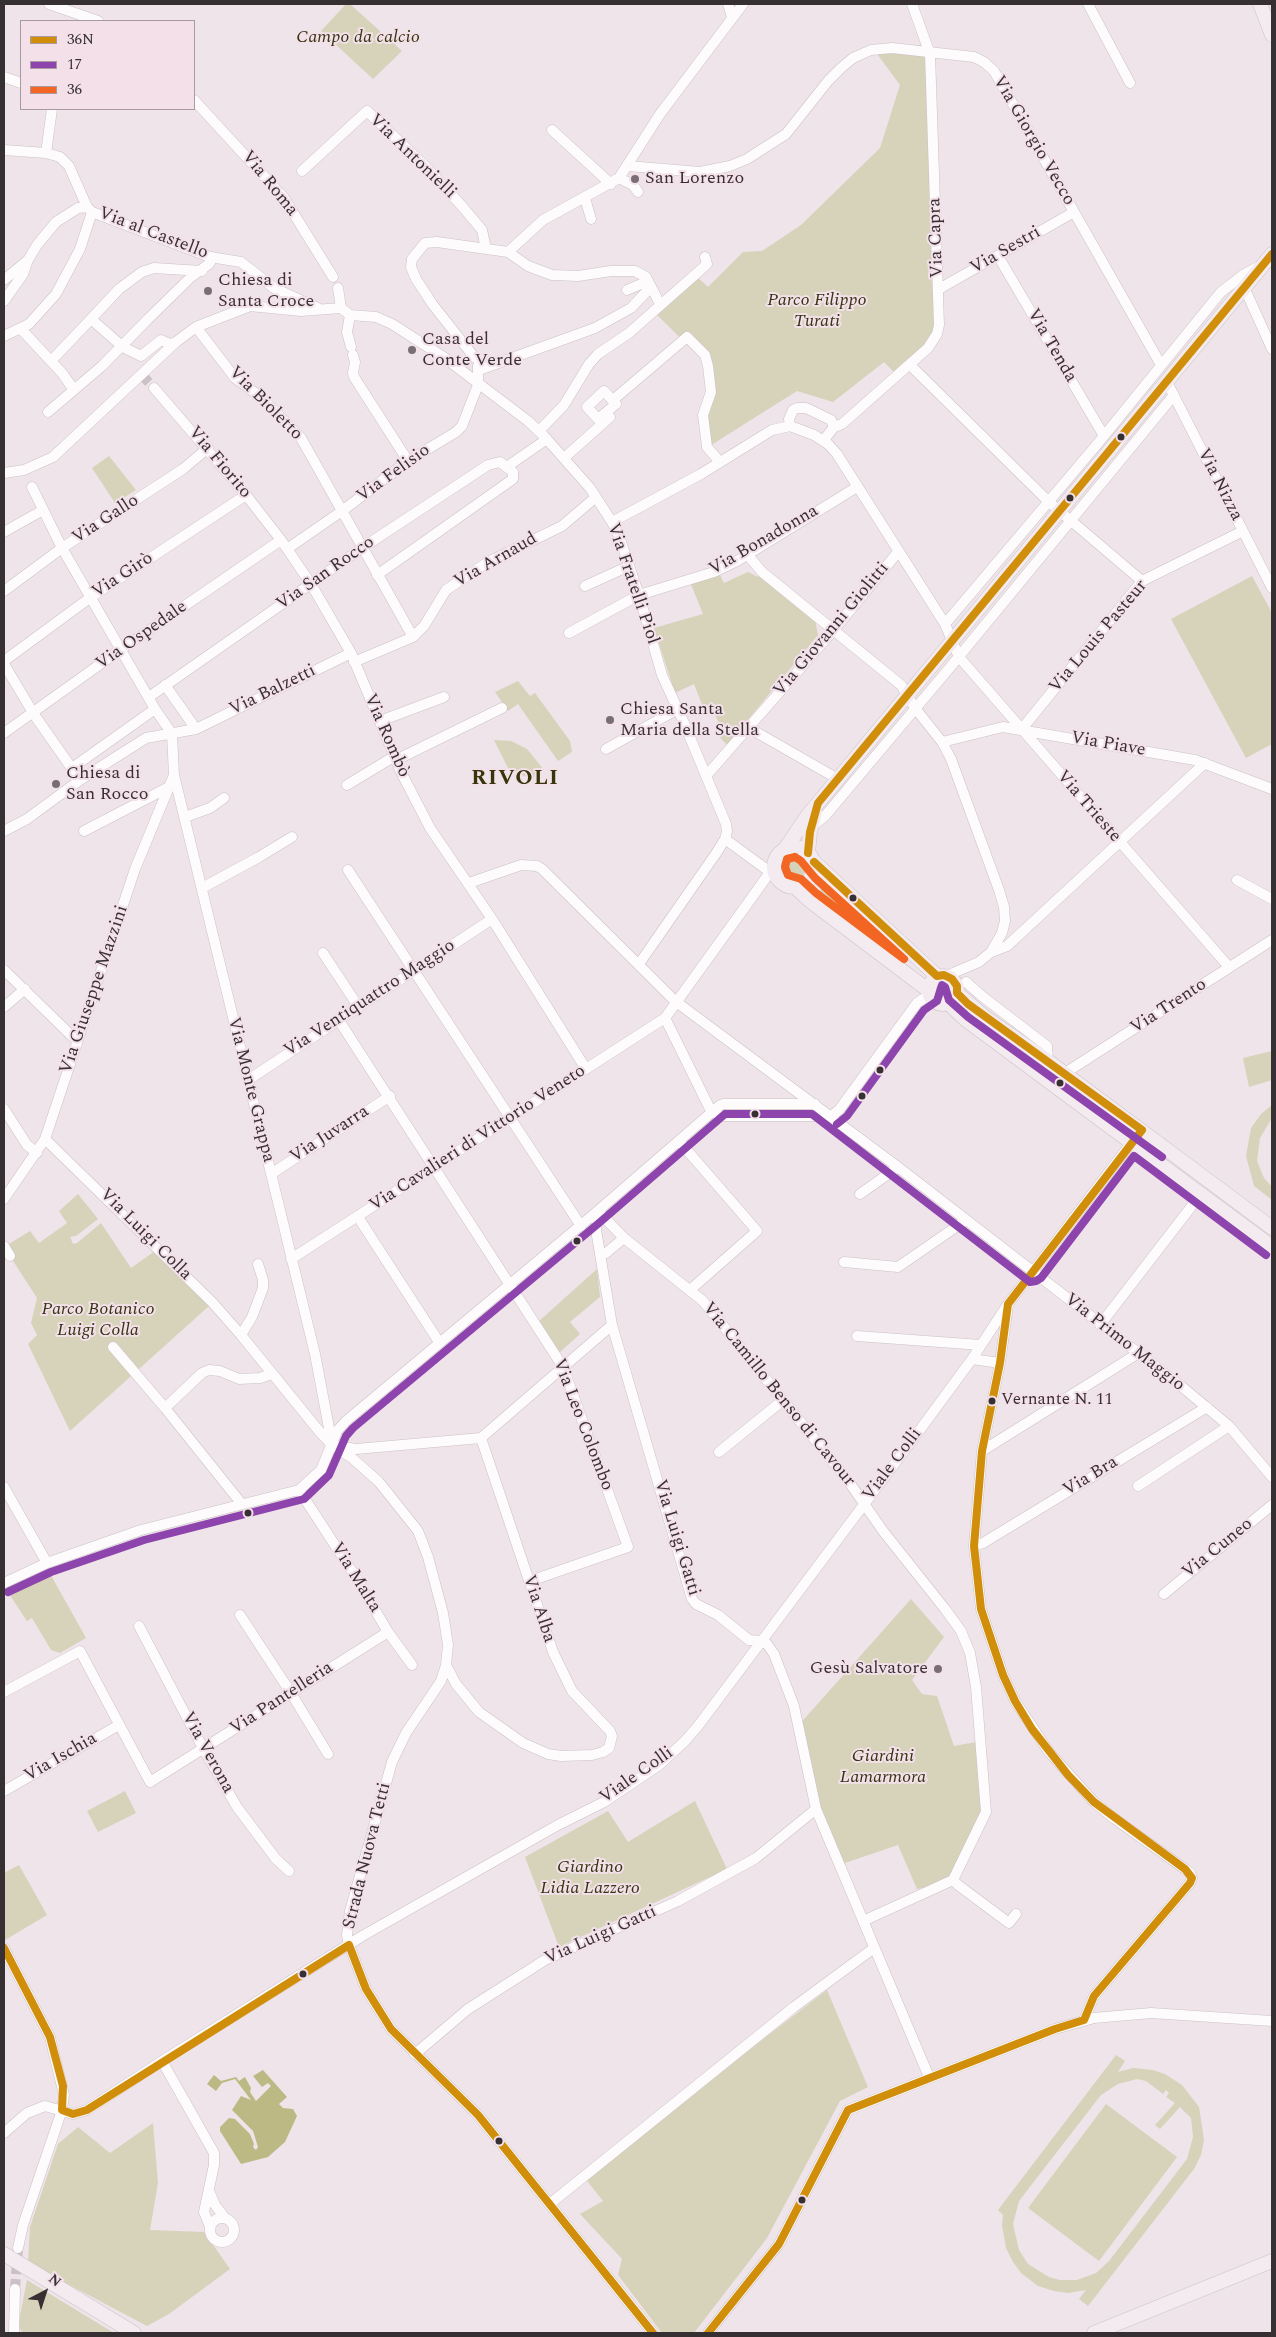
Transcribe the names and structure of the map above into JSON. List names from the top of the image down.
{
  "streets": {
    "street": [
      "Via Giorgio Vecco",
      "Via Antonielli",
      "Via Roma",
      "Via al Castello",
      "Via Capra",
      "Via Sestri",
      "Via Tenda",
      "Via Bioletto",
      "Via Fiorito",
      "Via Felisio",
      "Via Nizza",
      "Via Gallo",
      "Via Bonadonna",
      "Via Arnaud",
      "Via San Rocco",
      "Via Girò",
      "Via Fratelli Piol",
      "Via Giovanni Giolitti",
      "Via Ospedale",
      "Via Louis Pasteur",
      "Via Balzetti",
      "Via Rombò",
      "Via Piave",
      "Via Trieste",
      "Via Giuseppe Mazzini",
      "Via Ventiquattro Maggio",
      "Via Trento",
      "Via Monte Grappa",
      "Via Juvarra",
      "Via Cavalieri di Vittorio Veneto",
      "Via Luigi Colla",
      "Via Primo Maggio",
      "Via Camillo Benso di Cavour",
      "Via Leo Colombo",
      "Viale Colli",
      "Via Bra",
      "Via Luigi Gatti",
      "Via Cuneo",
      "Via Malta",
      "Via Alba",
      "Via Pantelleria",
      "Via Verona",
      "Via Ischia",
      "Strada Nuova Tetti"
    ]
  },
  "crossings": [
    ["Via Giorgio Vecco", "Via Capra"],
    ["Via Giorgio Vecco", "Via Sestri"],
    ["Via Capra", "Via Sestri"],
    ["Via Sestri", "Via Tenda"],
    ["Via Bioletto", "Via Felisio"],
    ["Via Bioletto", "Via Arnaud"],
    ["Via Bioletto", "Via San Rocco"],
    ["Via Fiorito", "Via Felisio"],
    ["Via Fiorito", "Via Gallo"],
    ["Via Fiorito", "Via San Rocco"],
    ["Via Fiorito", "Via Girò"],
    ["Via Fiorito", "Via Ospedale"],
    ["Via Fiorito", "Via Rombò"],
    ["Via Felisio", "Via Fratelli Piol"],
    ["Via Felisio", "Via Ospedale"],
    ["Via Nizza", "Via Louis Pasteur"],
    ["Via Bonadonna", "Via Fratelli Piol"],
    ["Via Bonadonna", "Via Trieste"],
    ["Via Arnaud", "Via Fratelli Piol"],
    ["Via Arnaud", "Via Balzetti"],
    ["Via Arnaud", "Via Rombò"],
    ["Via San Rocco", "Via Rombò"],
    ["Via Fratelli Piol", "Via Giovanni Giolitti"],
    ["Via Giovanni Giolitti", "Via Trieste"],
    ["Via Louis Pasteur", "Via Piave"],
    ["Via Louis Pasteur", "Via Trieste"],
    ["Via Balzetti", "Via Rombò"],
    ["Via Balzetti", "Via Monte Grappa"],
    ["Via Rombò", "Via Ventiquattro Maggio"],
    ["Via Rombò", "Via Cavalieri di Vittorio Veneto"],
    ["Via Piave", "Via Trieste"],
    ["Via Trieste", "Via Trento"],
    ["Via Giuseppe Mazzini", "Via Monte Grappa"],
    ["Via Giuseppe Mazzini", "Via Luigi Colla"],
    ["Via Ventiquattro Maggio", "Via Monte Grappa"],
    ["Via Ventiquattro Maggio", "Via Leo Colombo"],
    ["Via Monte Grappa", "Via Juvarra"],
    ["Via Monte Grappa", "Via Cavalieri di Vittorio Veneto"],
    ["Via Monte Grappa", "Via Luigi Colla"],
    ["Via Monte Grappa", "Strada Nuova Tetti"],
    ["Via Juvarra", "Via Leo Colombo"],
    ["Via Cavalieri di Vittorio Veneto", "Via Leo Colombo"],
    ["Via Luigi Colla", "Strada Nuova Tetti"],
    ["Via Primo Maggio", "Viale Colli"],
    ["Via Primo Maggio", "Via Bra"],
    ["Via Camillo Benso di Cavour", "Viale Colli"],
    ["Via Camillo Benso di Cavour", "Via Luigi Gatti"],
    ["Via Leo Colombo", "Via Alba"],
    ["Viale Colli", "Via Luigi Gatti"],
    ["Viale Colli", "Strada Nuova Tetti"],
    ["Via Luigi Gatti", "Strada Nuova Tetti"],
    ["Via Malta", "Via Pantelleria"],
    ["Via Alba", "Strada Nuova Tetti"],
    ["Via Pantelleria", "Via Verona"],
    ["Via Pantelleria", "Via Ischia"]
  ],
  "districts": ["RIVOLI"],
  "parks": [
    "Campo da calcio",
    "Parco Filippo Turati",
    "Parco Botanico Luigi Colla",
    "Giardini Lamarmora",
    "Giardino Lidia Lazzero"
  ],
  "places": [
    "San Lorenzo",
    "Chiesa di Santa Croce",
    "Casa del Conte Verde",
    "Chiesa Santa Maria della Stella",
    "Chiesa di San Rocco",
    "Vernante N. 11",
    "Gesù Salvatore"
  ],
  "lines": ["transit line 36N", "transit line 36", "transit line 17"],
  "legend": ["36N", "17", "36"],
  "north": "top right"
}
